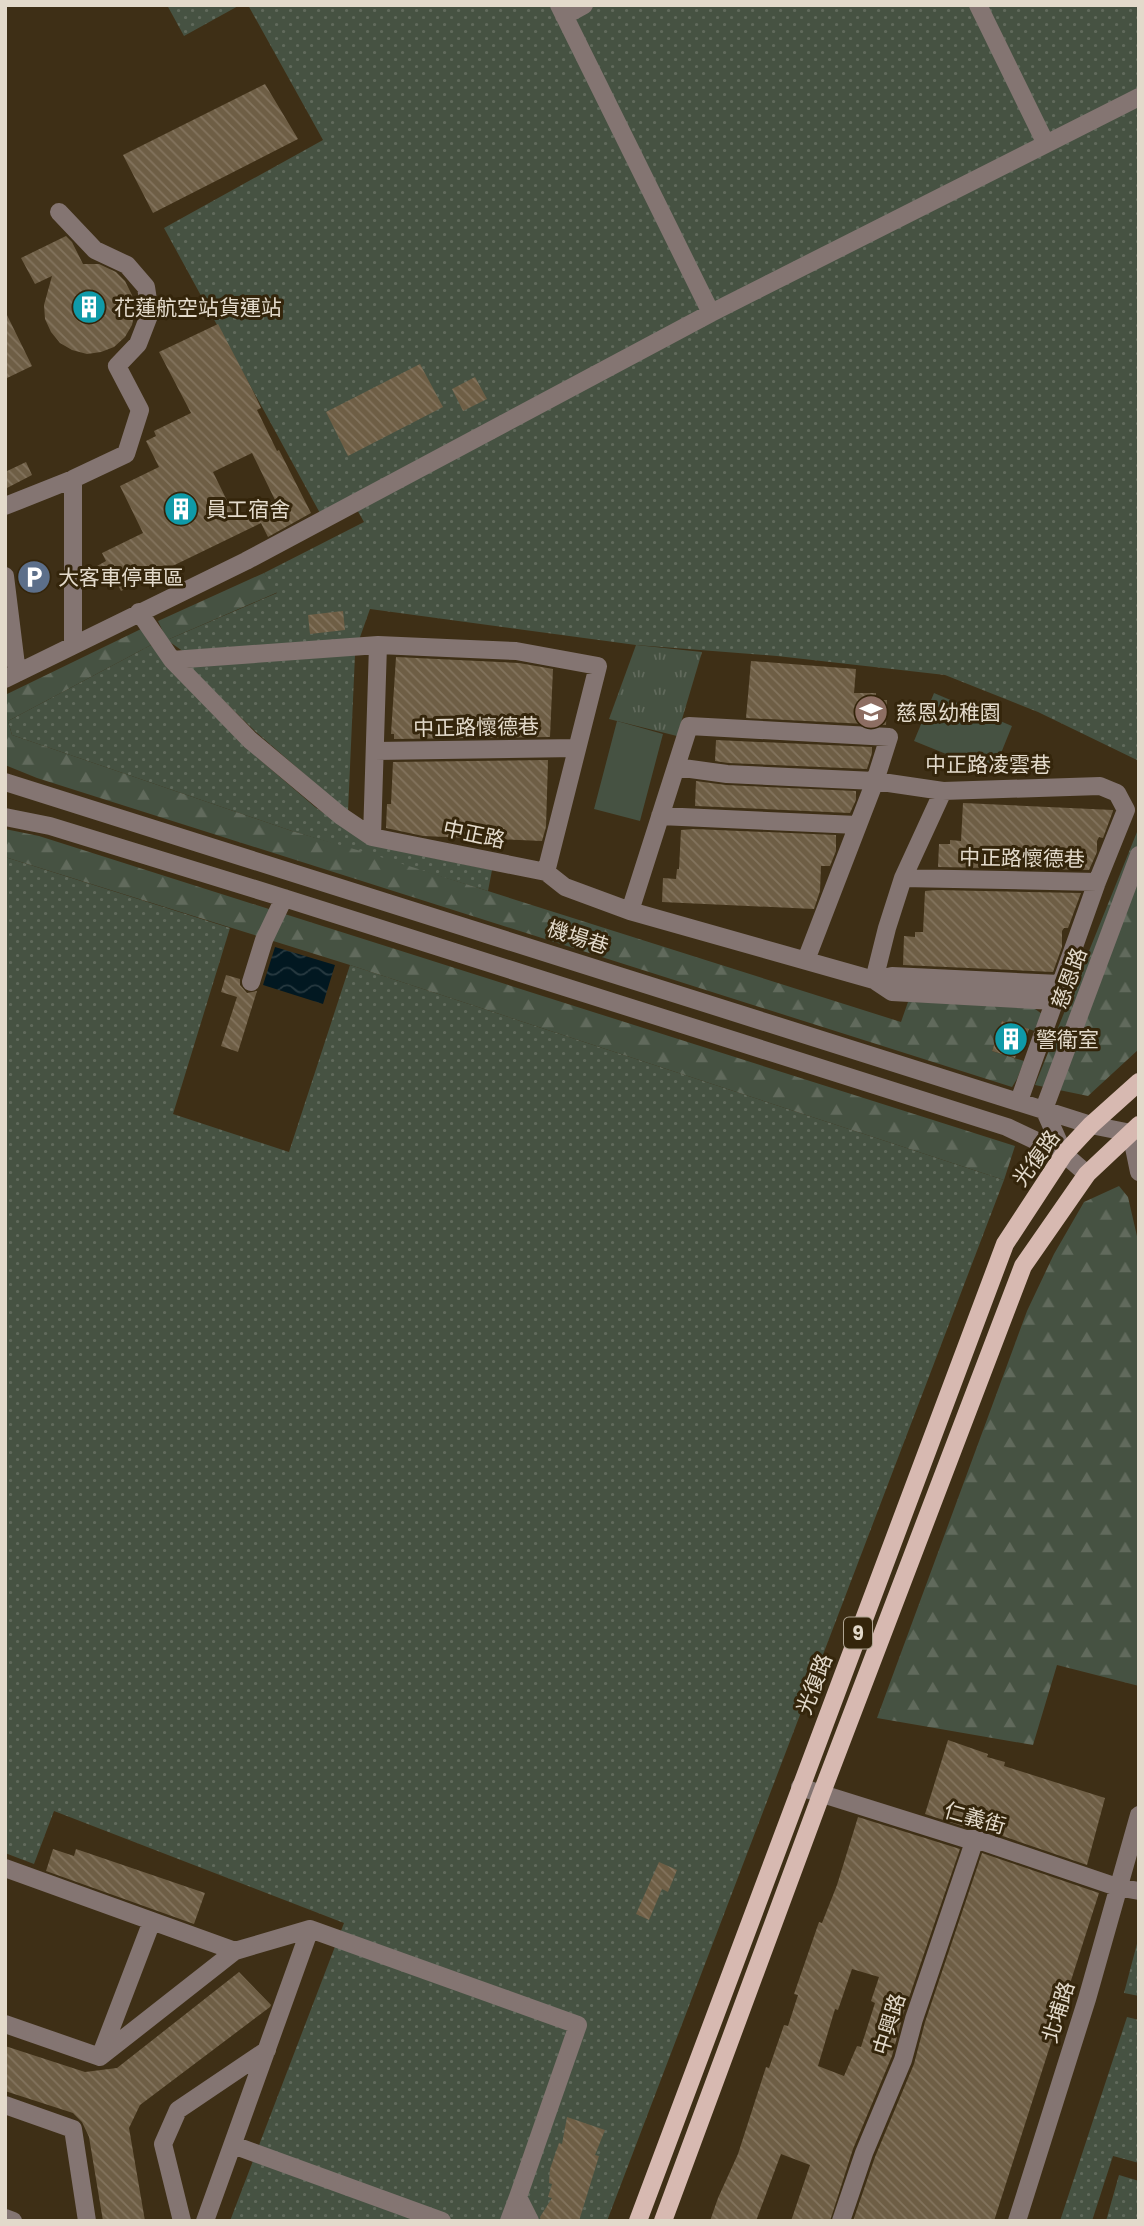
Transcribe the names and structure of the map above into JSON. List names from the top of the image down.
{
  "streets": {
    "main road": ["光復路", "9"],
    "street": [
      "中正路懷德巷",
      "中正路凌雲巷",
      "中正路",
      "機場巷",
      "慈恩路",
      "仁義街",
      "北埔路",
      "中興路"
    ]
  },
  "crossings": [
    ["中正路懷德巷", "中正路凌雲巷"],
    ["機場巷", "慈恩路"],
    ["機場巷", "光復路"],
    ["機場巷", "9"],
    ["光復路", "仁義街"],
    ["9", "仁義街"],
    ["仁義街", "北埔路"],
    ["仁義街", "中興路"]
  ],
  "places": {
    "building": ["花蓮航空站貨運站", "員工宿舍", "警衛室"],
    "parking": ["大客車停車區"],
    "school or university": ["慈恩幼稚園"]
  }
}
